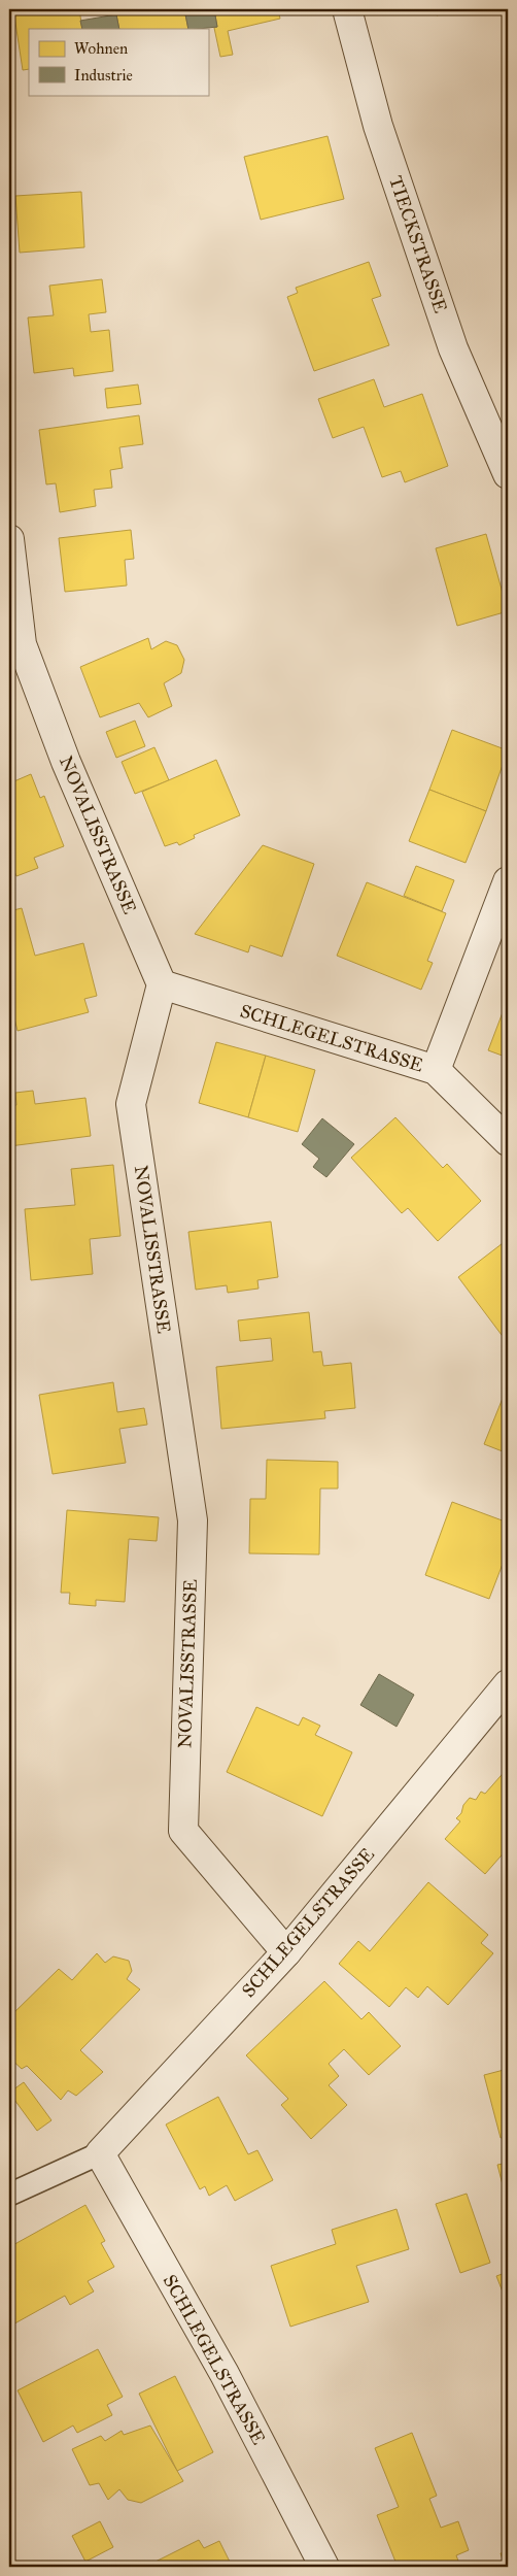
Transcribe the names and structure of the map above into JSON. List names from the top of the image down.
{
  "streets": {
    "street": ["TIECKSTRASSE", "NOVALISSTRASSE", "SCHLEGELSTRASSE"]
  },
  "crossings": [
    ["NOVALISSTRASSE", "SCHLEGELSTRASSE"]
  ],
  "legend": ["Wohnen", "Industrie"]
}
